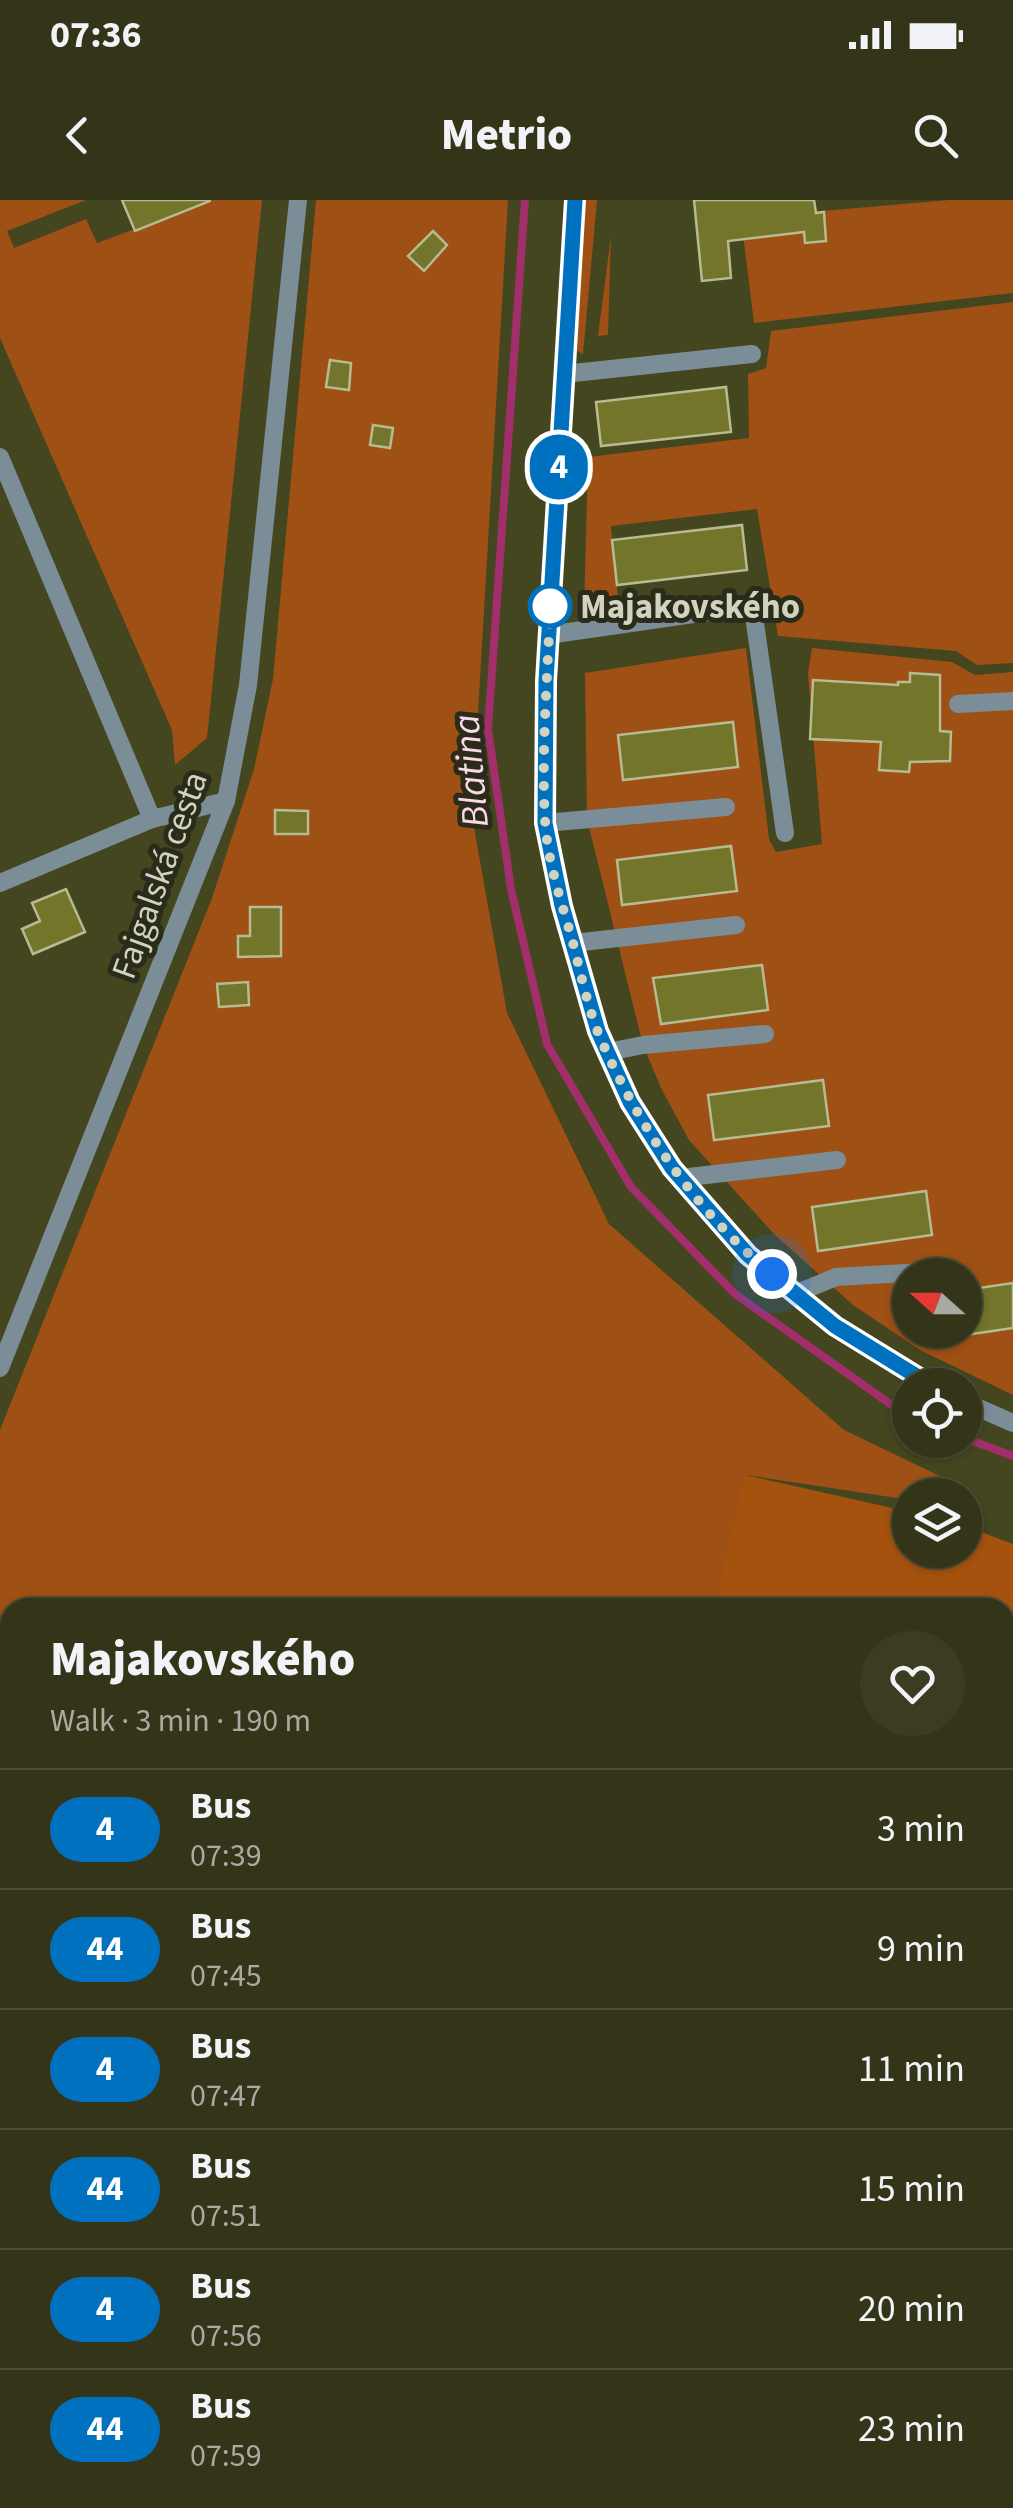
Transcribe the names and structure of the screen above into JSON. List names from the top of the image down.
{
  "streets": {
    "street": ["Fajgalská cesta"]
  },
  "water": ["Blatina"],
  "places": ["Majakovského"],
  "lines": ["bus line 4"],
  "north": "left",
  "page": {
    "status": "07:36",
    "header": "Metrio",
    "on_map": "4",
    "heading": ["Majakovského", "Walk · 3 min · 190 m"],
    "list": [
      {
        "mark": "4",
        "name": "Bus",
        "note": "07:39",
        "value": "3 min"
      },
      {
        "mark": "44",
        "name": "Bus",
        "note": "07:45",
        "value": "9 min"
      },
      {
        "mark": "4",
        "name": "Bus",
        "note": "07:47",
        "value": "11 min"
      },
      {
        "mark": "44",
        "name": "Bus",
        "note": "07:51",
        "value": "15 min"
      },
      {
        "mark": "4",
        "name": "Bus",
        "note": "07:56",
        "value": "20 min"
      },
      {
        "mark": "44",
        "name": "Bus",
        "note": "07:59",
        "value": "23 min"
      }
    ]
  }
}
